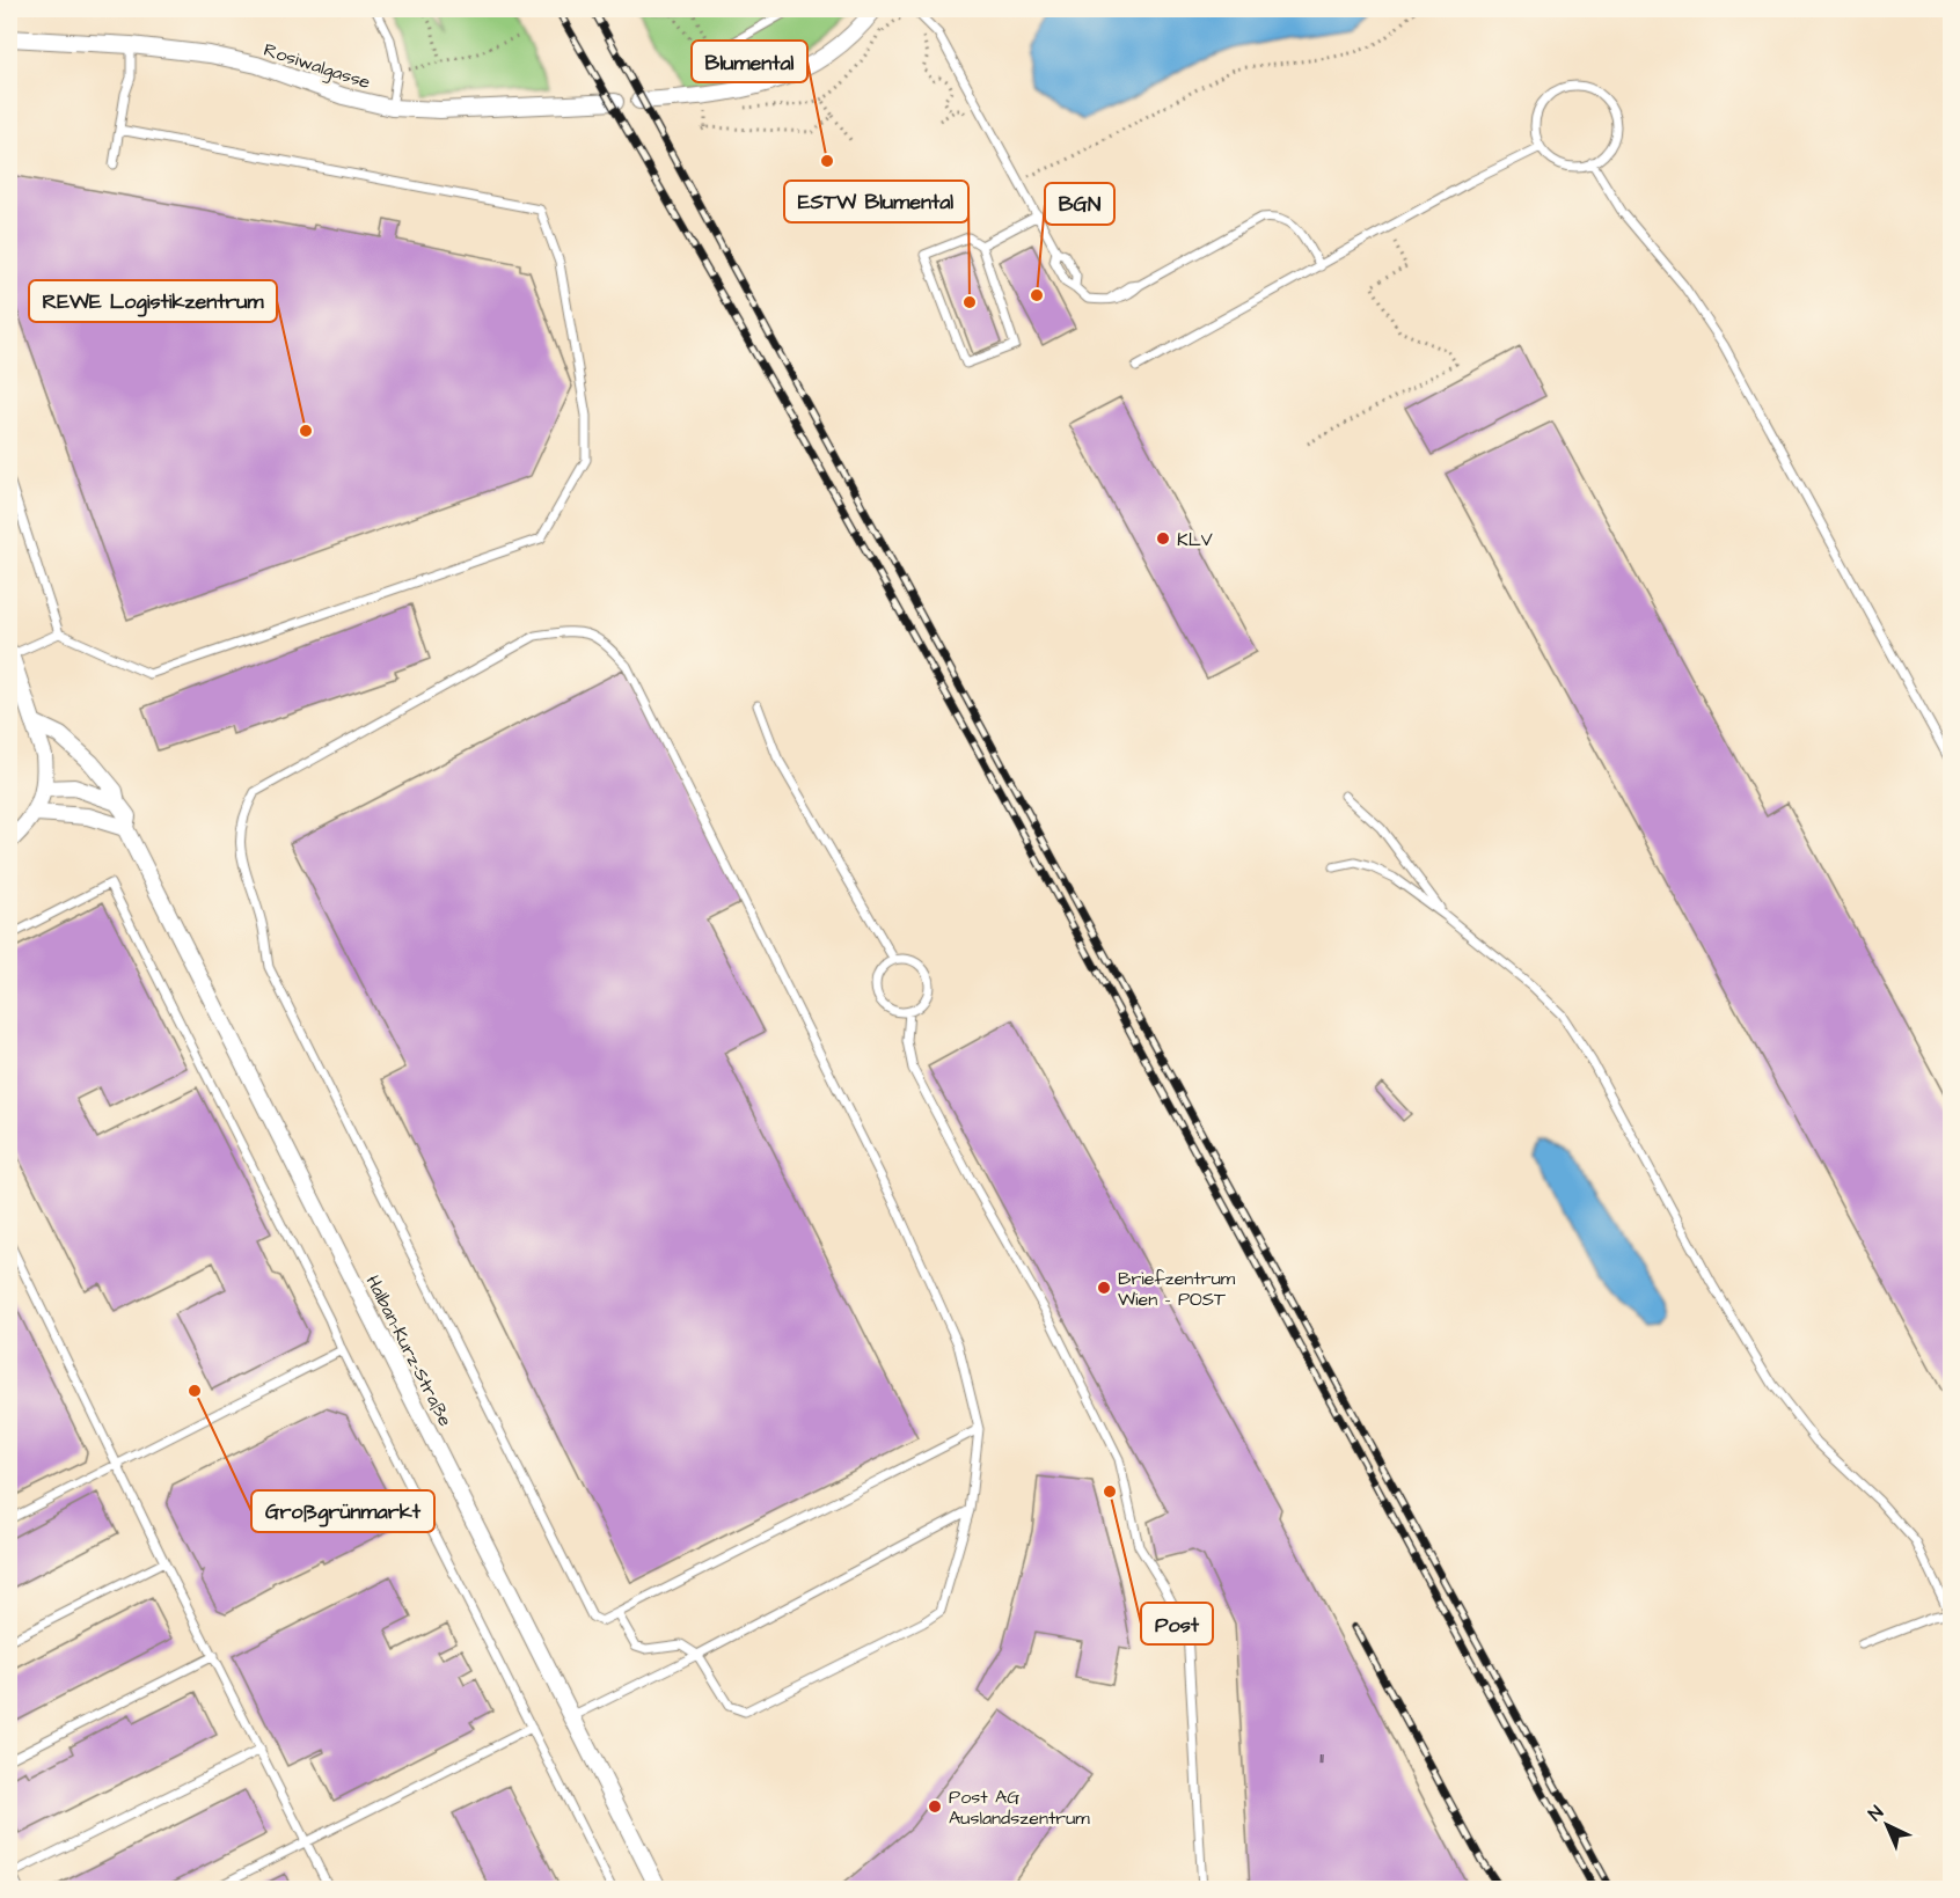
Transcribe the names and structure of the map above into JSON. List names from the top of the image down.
{
  "streets": {
    "street": ["Rosiwalgasse", "Halban-Kurz-Straße"]
  },
  "places": [
    "Blumental",
    "BGN",
    "ESTW Blumental",
    "REWE Logistikzentrum",
    "KLV",
    "Briefzentrum Wien - POST",
    "Großgrünmarkt",
    "Post",
    "Post AG Auslandszentrum"
  ],
  "house_numbers": ["11"],
  "north": "top left"
}
